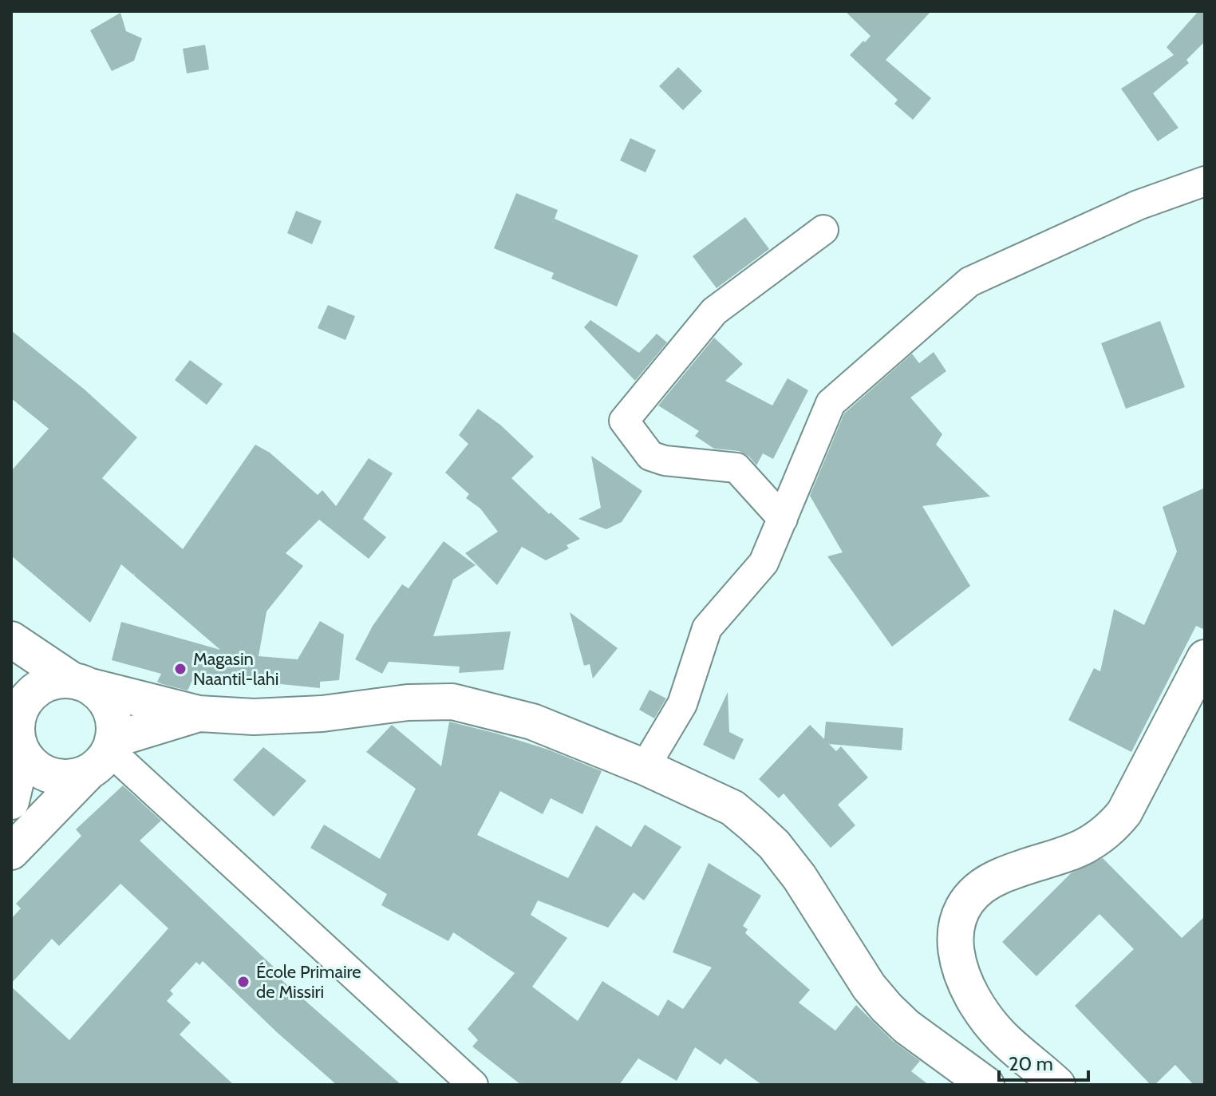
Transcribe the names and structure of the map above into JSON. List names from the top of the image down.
{
  "places": ["Magasin Naantil-lahi", "École Primaire de Missiri"],
  "scale_bar": "20 m"
}
